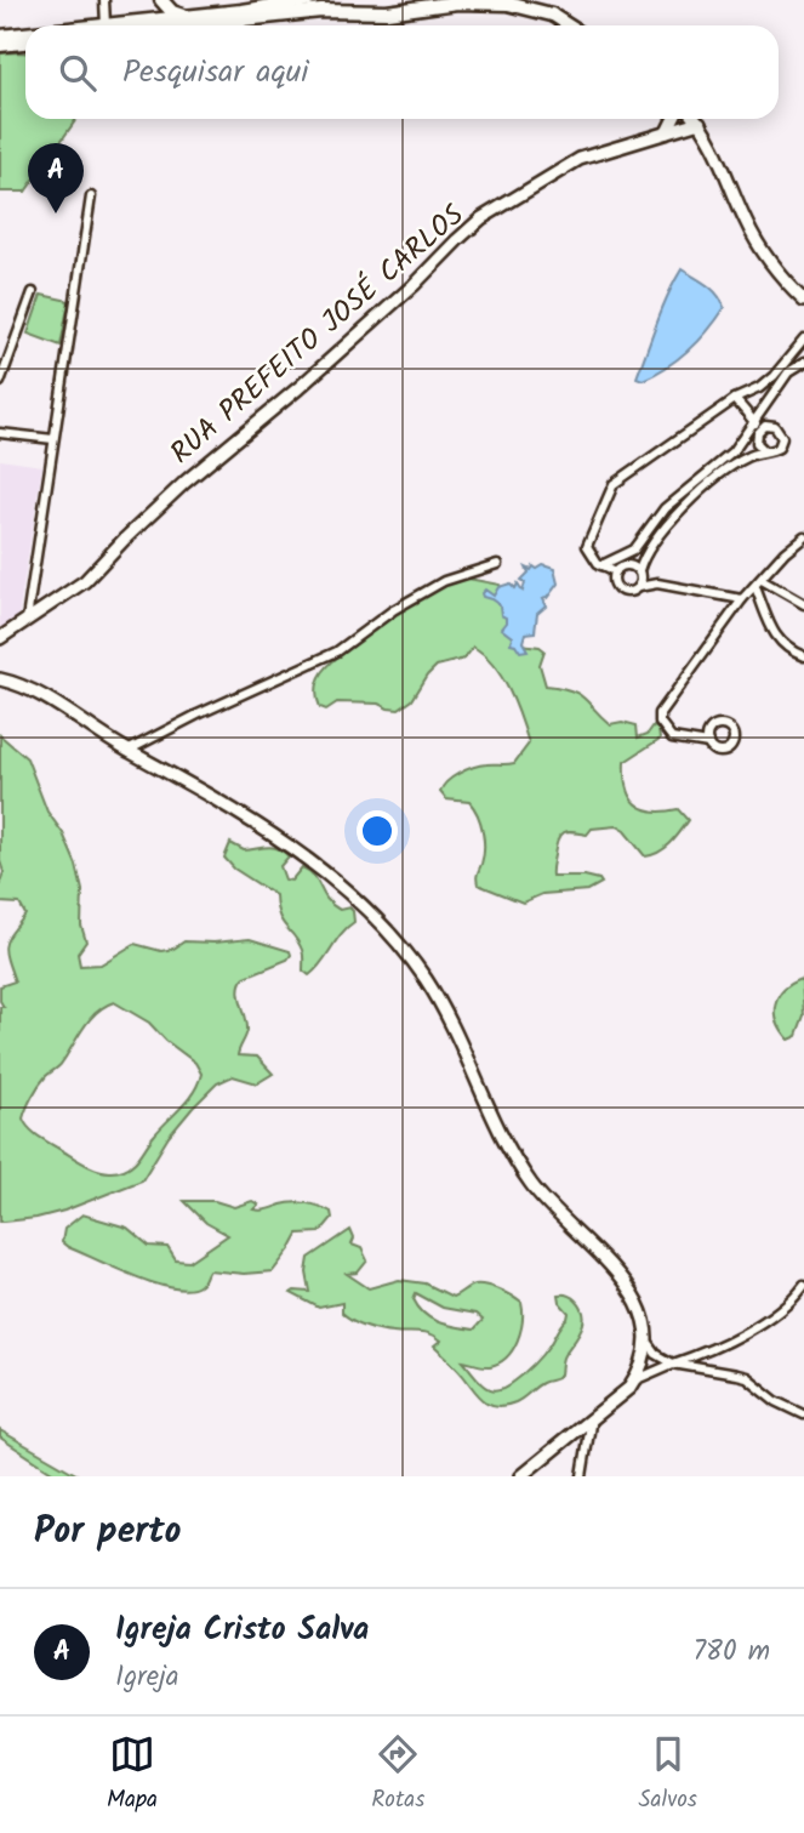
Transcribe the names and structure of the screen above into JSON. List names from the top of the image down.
{
  "streets": {
    "street": ["RUA PREFEITO JOSÉ CARLOS"]
  },
  "page": {
    "search": "Pesquisar aqui",
    "pins": "A",
    "heading": "Por perto",
    "list": [
      {
        "mark": "A",
        "name": "Igreja Cristo Salva",
        "note": "Igreja",
        "value": "780 m"
      }
    ],
    "nav": ["Mapa", "Rotas", "Salvos"]
  }
}
